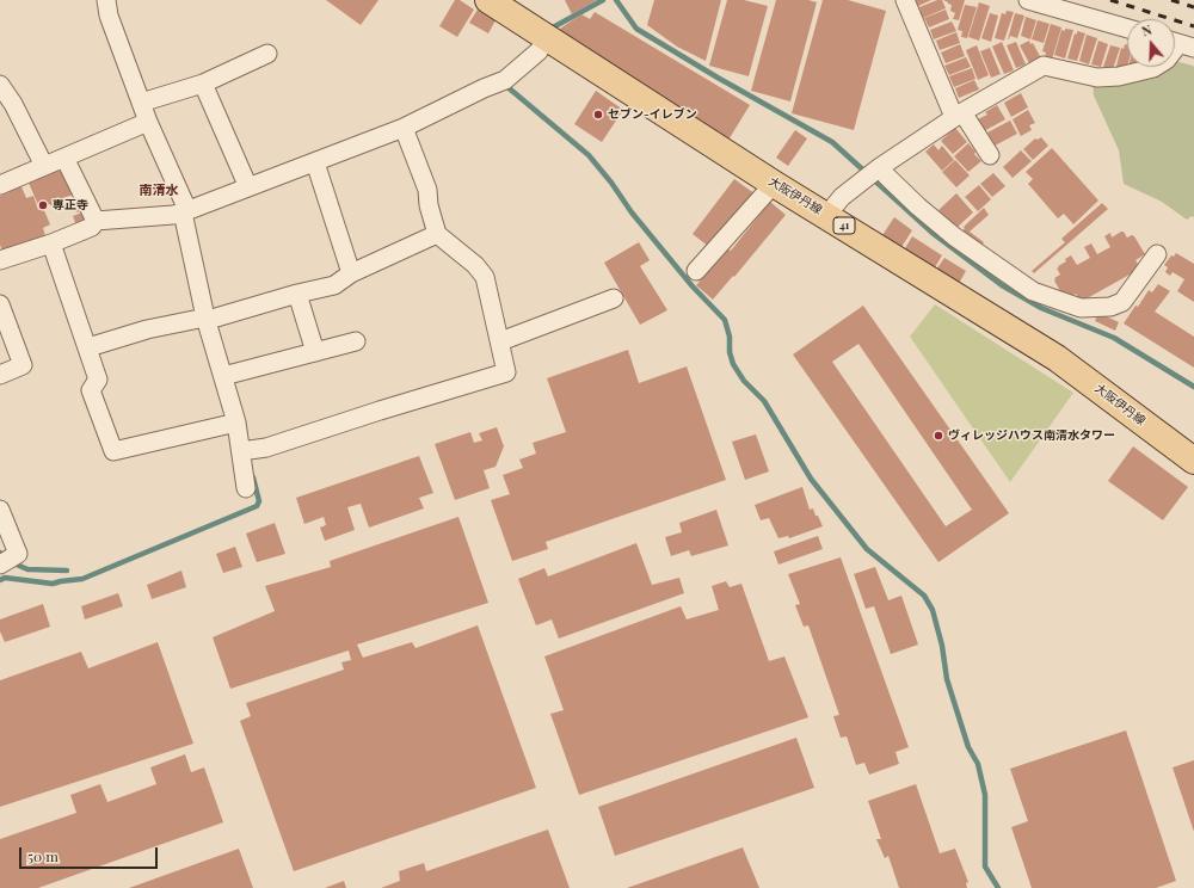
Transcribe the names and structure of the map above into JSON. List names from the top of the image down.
{
  "streets": {
    "main road": ["大阪伊丹線", "41"]
  },
  "districts": ["南清水"],
  "places": ["セブン-イレブン", "専正寺", "ヴィレッジハウス南清水タワー"],
  "scale_bar": "50 m",
  "north": "top"
}
